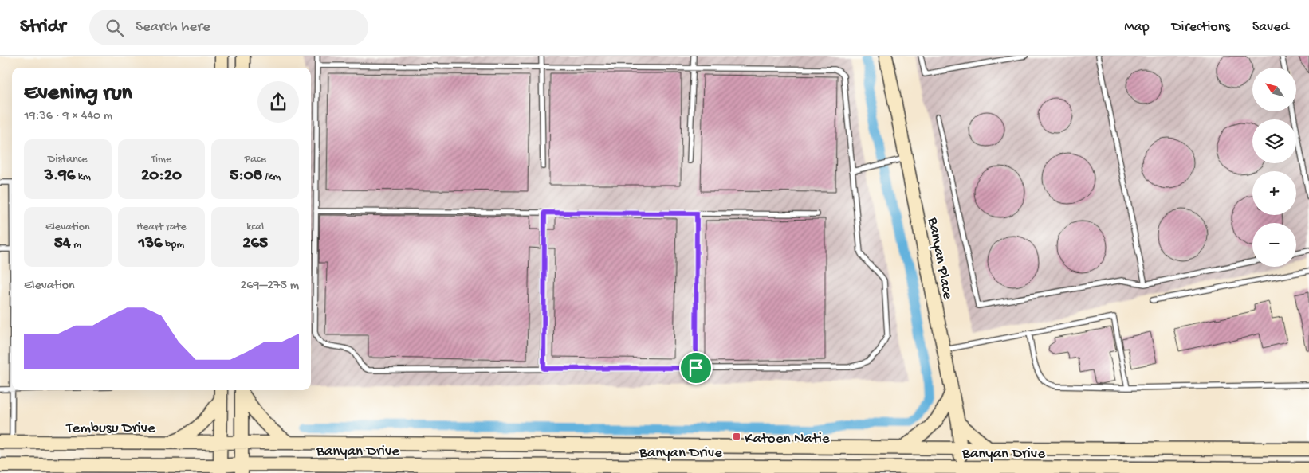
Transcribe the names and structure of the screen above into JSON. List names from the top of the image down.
{
  "streets": {
    "street": ["Banyan Place", "Tembusu Drive", "Banyan Drive"]
  },
  "crossings": [
    ["Banyan Place", "Banyan Drive"],
    ["Tembusu Drive", "Banyan Drive"]
  ],
  "places": {
    "transit": ["Katoen Natie"]
  },
  "north": "top left",
  "page": {
    "header": "Stridr",
    "search": "Search here",
    "nav": ["Map", "Directions", "Saved"],
    "map_buttons": ["+", "−"],
    "heading": ["Evening run", "19:36 · 9 × 440 m"],
    "stats": [
      ["Distance", "3.96 km"],
      ["Time", "20:20"],
      ["Pace", "5:08 /km"],
      ["Elevation", "54 m"],
      ["Heart rate", "136 bpm"],
      ["kcal", "265"]
    ],
    "chart": ["Elevation", "269–275 m"]
  }
}
